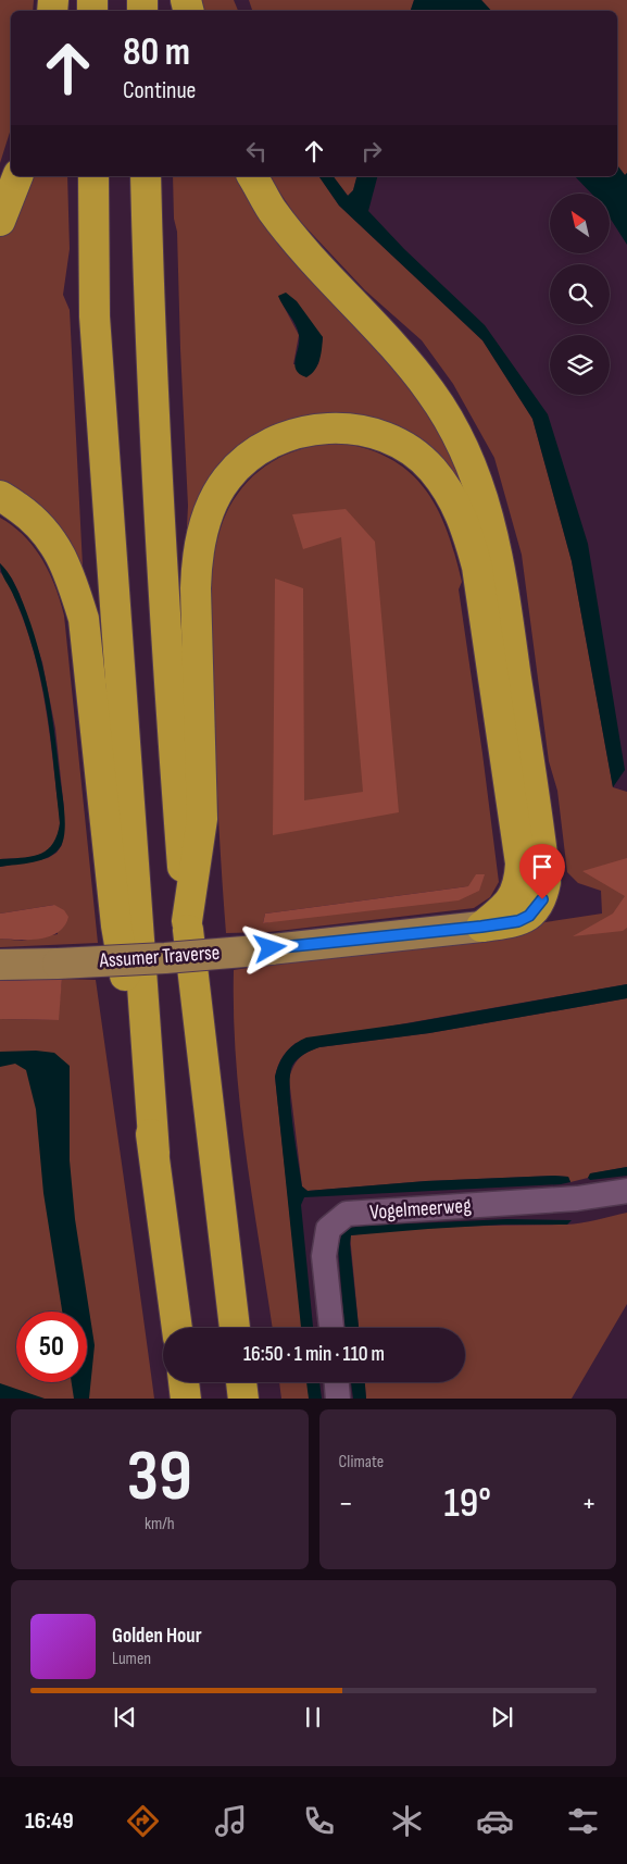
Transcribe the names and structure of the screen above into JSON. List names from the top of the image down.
{
  "streets": {
    "main road": ["Assumer Traverse"],
    "street": ["Vogelmeerweg"]
  },
  "north": "top left",
  "page": {
    "turn": ["80 m", "Continue"],
    "limit": "50",
    "trip": "16:50 · 1 min · 110 m",
    "tile": [
      ["39", "km/h"],
      "Climate"
    ],
    "heat": ["−", "19°", "+"],
    "song": ["Golden Hour", "Lumen"],
    "tabs": "16:49"
  }
}
